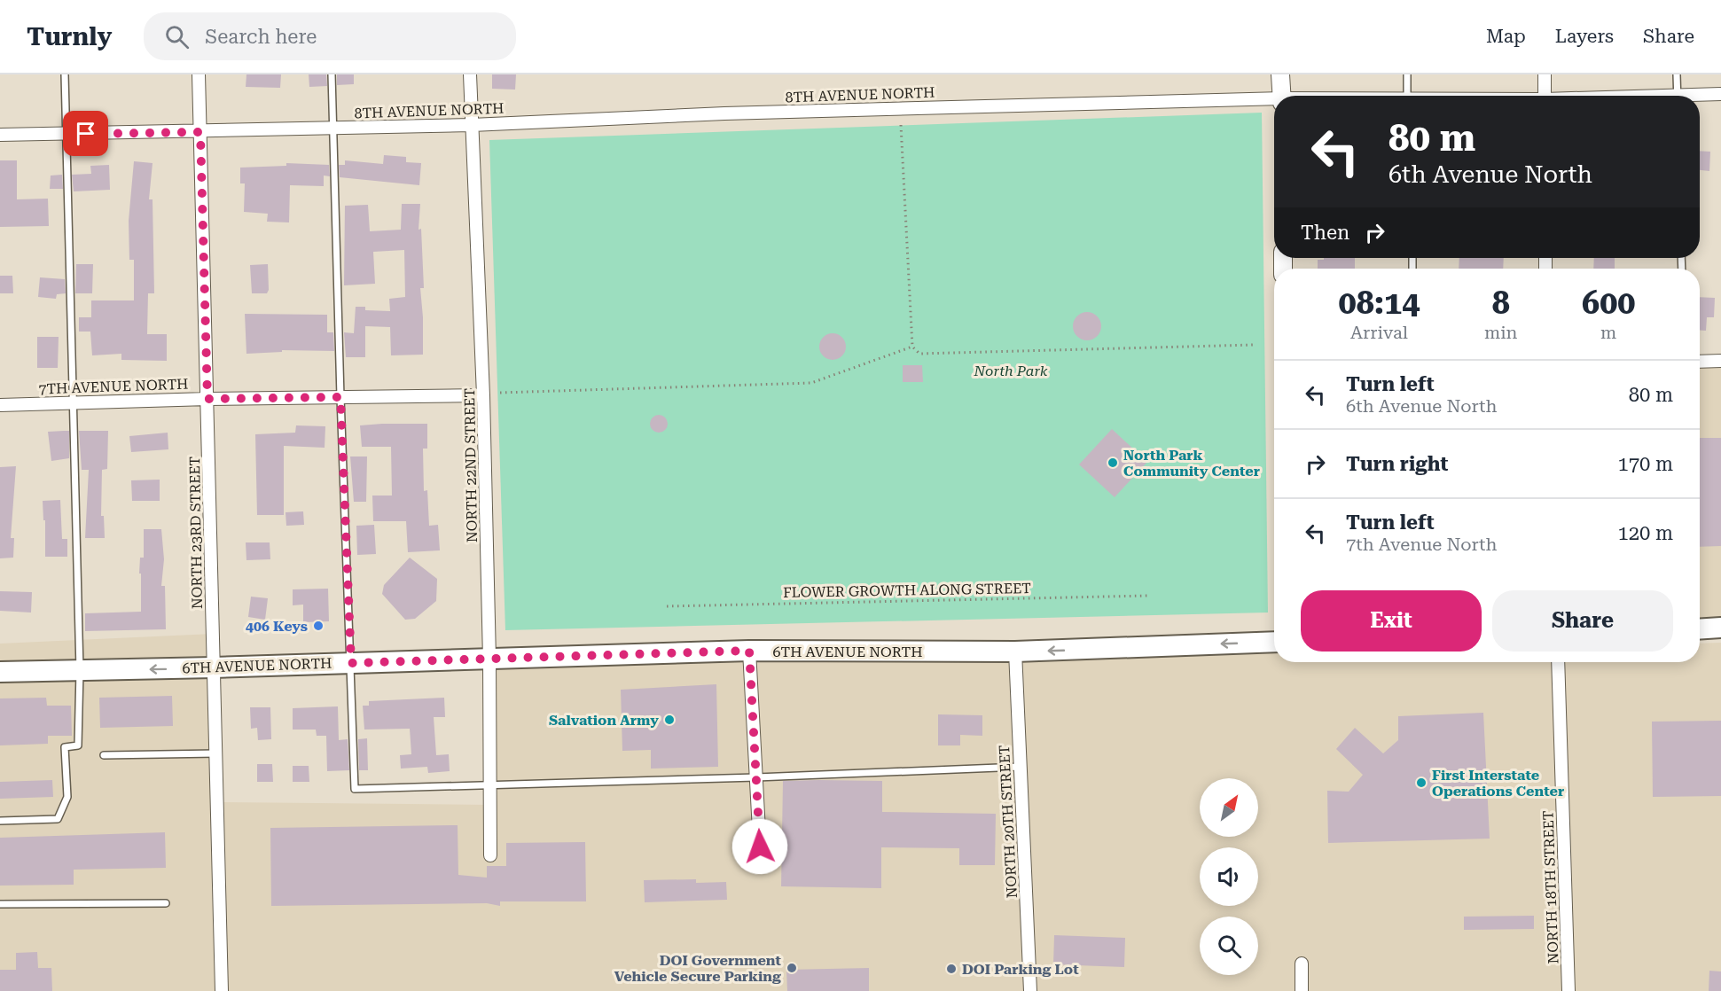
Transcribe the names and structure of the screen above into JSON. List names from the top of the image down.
{
  "streets": {
    "main road": ["6TH AVENUE NORTH"],
    "street": [
      "8TH AVENUE NORTH",
      "7TH AVENUE NORTH",
      "NORTH 22ND STREET",
      "NORTH 23RD STREET",
      "NORTH 20TH STREET",
      "NORTH 18TH STREET"
    ],
    "path": ["FLOWER GROWTH ALONG STREET"]
  },
  "crossings": [
    ["8TH AVENUE NORTH", "NORTH 22ND STREET"],
    ["8TH AVENUE NORTH", "NORTH 23RD STREET"],
    ["7TH AVENUE NORTH", "NORTH 22ND STREET"],
    ["7TH AVENUE NORTH", "NORTH 23RD STREET"],
    ["NORTH 22ND STREET", "6TH AVENUE NORTH"],
    ["NORTH 23RD STREET", "6TH AVENUE NORTH"],
    ["6TH AVENUE NORTH", "NORTH 20TH STREET"]
  ],
  "parks": ["North Park"],
  "places": [
    "North Park Community Center",
    "406 Keys",
    "Salvation Army",
    "First Interstate Operations Center",
    "DOI Government Vehicle Secure Parking",
    "DOI Parking Lot"
  ],
  "north": "top right",
  "page": {
    "header": "Turnly",
    "search": "Search here",
    "nav": ["Map", "Layers", "Share"],
    "turn": ["80 m", "6th Avenue North"],
    "then": "Then",
    "eta": [
      "08:14",
      "Arrival",
      "8",
      "min",
      "600",
      "m"
    ],
    "list": [
      {
        "name": "Turn left",
        "note": "6th Avenue North",
        "value": "80 m"
      },
      {
        "name": "Turn right",
        "value": "170 m"
      },
      {
        "name": "Turn left",
        "note": "7th Avenue North",
        "value": "120 m"
      }
    ],
    "buttons": ["Exit", "Share"]
  }
}
